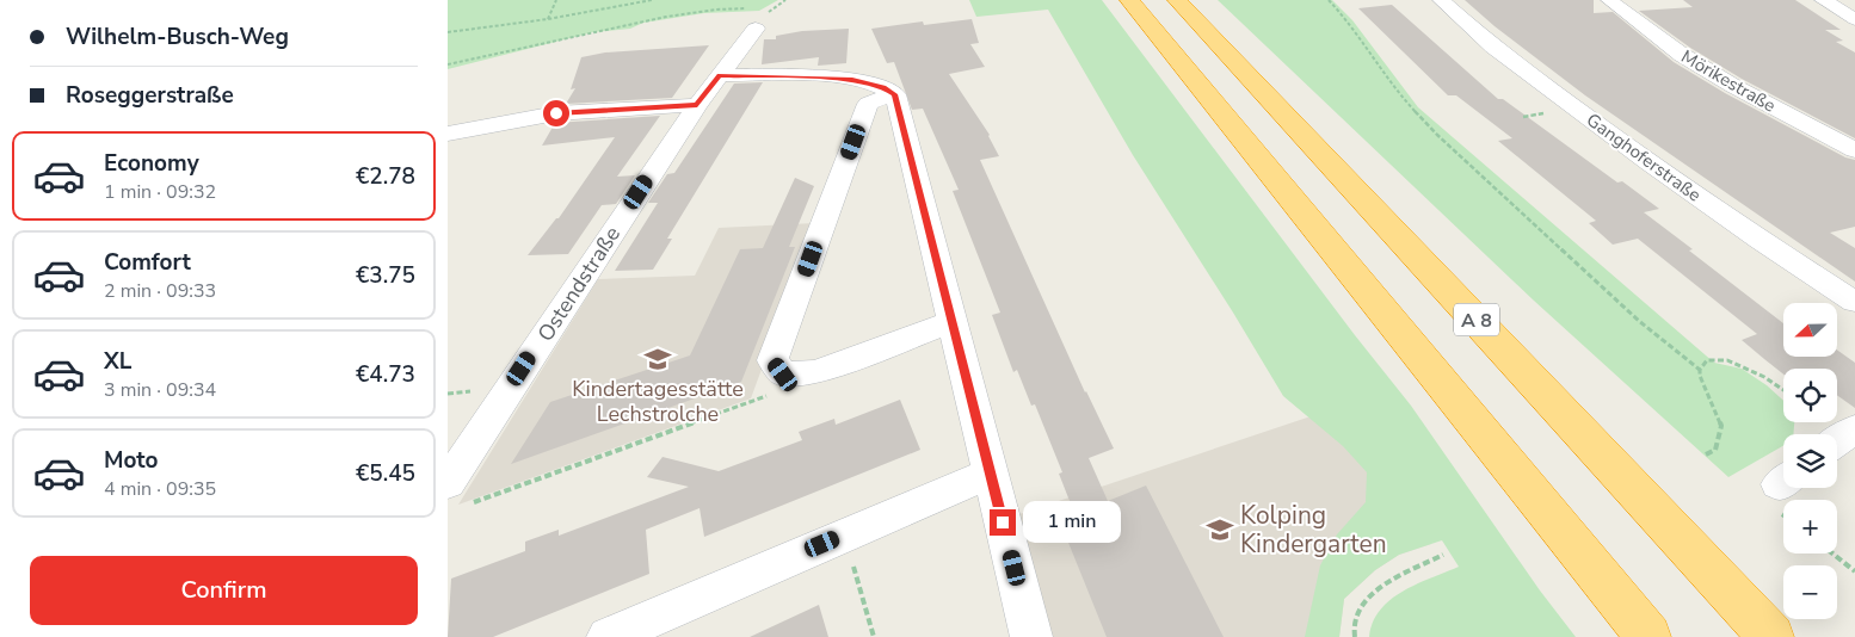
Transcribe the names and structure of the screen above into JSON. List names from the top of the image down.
{
  "streets": {
    "highway": ["A 8"],
    "street": ["Mörikestraße", "Ganghoferstraße", "Ostendstraße"]
  },
  "places": {
    "school or university": ["Kindertagesstätte Lechstrolche", "Kolping Kindergarten"]
  },
  "north": "left",
  "page": {
    "banner": ["Wilhelm-Busch-Weg", "Roseggerstraße"],
    "list": [
      {
        "name": "Economy",
        "note": "1 min · 09:32",
        "value": "€2.78"
      },
      {
        "name": "Comfort",
        "note": "2 min · 09:33",
        "value": "€3.75"
      },
      {
        "name": "XL",
        "note": "3 min · 09:34",
        "value": "€4.73"
      },
      {
        "name": "Moto",
        "note": "4 min · 09:35",
        "value": "€5.45"
      }
    ],
    "map_buttons": ["+", "−"],
    "bubble": "1 min",
    "buttons": "Confirm"
  }
}
